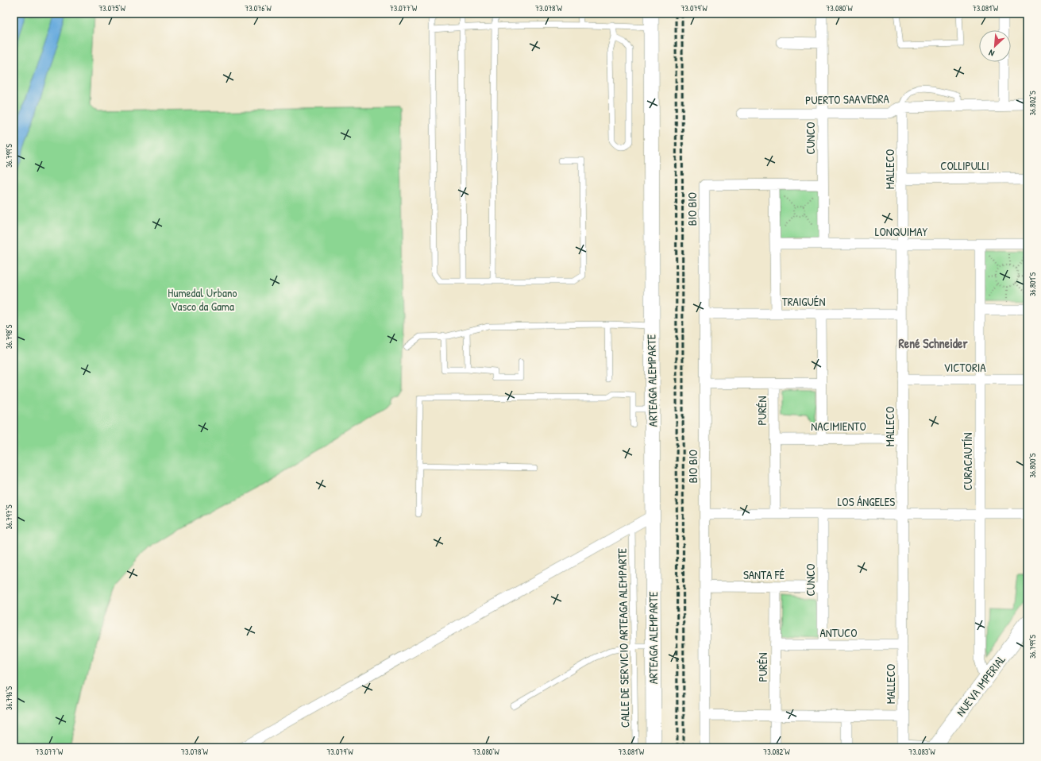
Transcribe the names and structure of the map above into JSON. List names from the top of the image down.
{
  "streets": {
    "main road": ["ARTEAGA ALEMPARTE", "NUEVA IMPERIAL"],
    "street": [
      "PUERTO SAAVEDRA",
      "CUNCO",
      "COLLIPULLI",
      "MALLECO",
      "BIO BIO",
      "LONQUIMAY",
      "TRAIGUÉN",
      "VICTORIA",
      "PURÉN",
      "NACIMIENTO",
      "CURACAUTÍN",
      "LOS ÁNGELES",
      "SANTA FÉ",
      "ANTUCO"
    ],
    "lane": ["CALLE DE SERVICIO ARTEAGA ALEMPARTE"]
  },
  "crossings": [
    ["PUERTO SAAVEDRA", "CUNCO"],
    ["PUERTO SAAVEDRA", "MALLECO"],
    ["CUNCO", "LONQUIMAY"],
    ["CUNCO", "LOS ÁNGELES"],
    ["CUNCO", "SANTA FÉ"],
    ["CUNCO", "ANTUCO"],
    ["COLLIPULLI", "MALLECO"],
    ["MALLECO", "LONQUIMAY"],
    ["MALLECO", "TRAIGUÉN"],
    ["MALLECO", "VICTORIA"],
    ["MALLECO", "NACIMIENTO"],
    ["MALLECO", "LOS ÁNGELES"],
    ["MALLECO", "ANTUCO"],
    ["MALLECO", "NUEVA IMPERIAL"],
    ["BIO BIO", "TRAIGUÉN"],
    ["BIO BIO", "LOS ÁNGELES"],
    ["BIO BIO", "SANTA FÉ"],
    ["LONQUIMAY", "CURACAUTÍN"],
    ["VICTORIA", "CURACAUTÍN"],
    ["PURÉN", "NACIMIENTO"],
    ["PURÉN", "LOS ÁNGELES"],
    ["PURÉN", "SANTA FÉ"],
    ["PURÉN", "ANTUCO"],
    ["CURACAUTÍN", "LOS ÁNGELES"],
    ["CURACAUTÍN", "NUEVA IMPERIAL"]
  ],
  "districts": ["René Schneider"],
  "parks": ["Humedal Urbano Vasco da Gama"],
  "north": "bottom left",
  "coordinates": [
    "73.075°W",
    "73.076°W",
    "73.077°W",
    "73.078°W",
    "73.079°W",
    "73.080°W",
    "73.081°W",
    "36.802°S",
    "36.799°S",
    "36.801°S",
    "36.798°S",
    "36.800°S",
    "36.797°S",
    "36.796°S",
    "73.082°W",
    "73.083°W"
  ]
}
